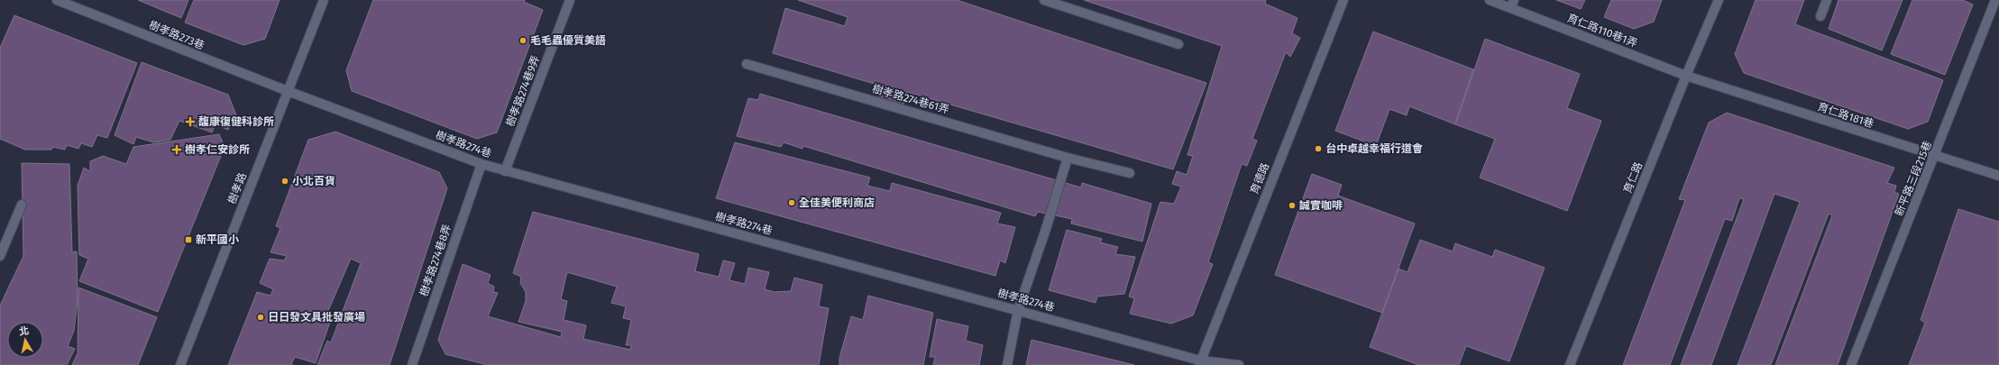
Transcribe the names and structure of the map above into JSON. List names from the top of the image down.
{
  "streets": {
    "street": [
      "育仁路110巷1弄",
      "樹孝路273巷",
      "樹孝路274巷9弄",
      "樹孝路274巷61弄",
      "育仁路181巷",
      "樹孝路274巷",
      "育仁路",
      "育德路",
      "新平路三段215巷",
      "樹孝路",
      "樹孝路274巷8弄"
    ]
  },
  "crossings": [
    ["育仁路110巷1弄", "育仁路181巷"],
    ["育仁路110巷1弄", "育仁路"],
    ["樹孝路273巷", "樹孝路274巷"],
    ["樹孝路273巷", "樹孝路"],
    ["樹孝路274巷9弄", "樹孝路274巷"],
    ["育仁路181巷", "育仁路"],
    ["育仁路181巷", "新平路三段215巷"],
    ["樹孝路274巷", "育德路"],
    ["樹孝路274巷", "樹孝路"],
    ["樹孝路274巷", "樹孝路274巷8弄"]
  ],
  "places": {
    "other": [
      "毛毛蟲優質美語",
      "台中卓越幸福行道會",
      "小北百貨",
      "全佳美便利商店",
      "誠實咖啡",
      "日日發文具批發廣場"
    ],
    "health": ["馥康復健科診所", "樹孝仁安診所"],
    "transit": ["新平國小"]
  },
  "north": "top"
}
